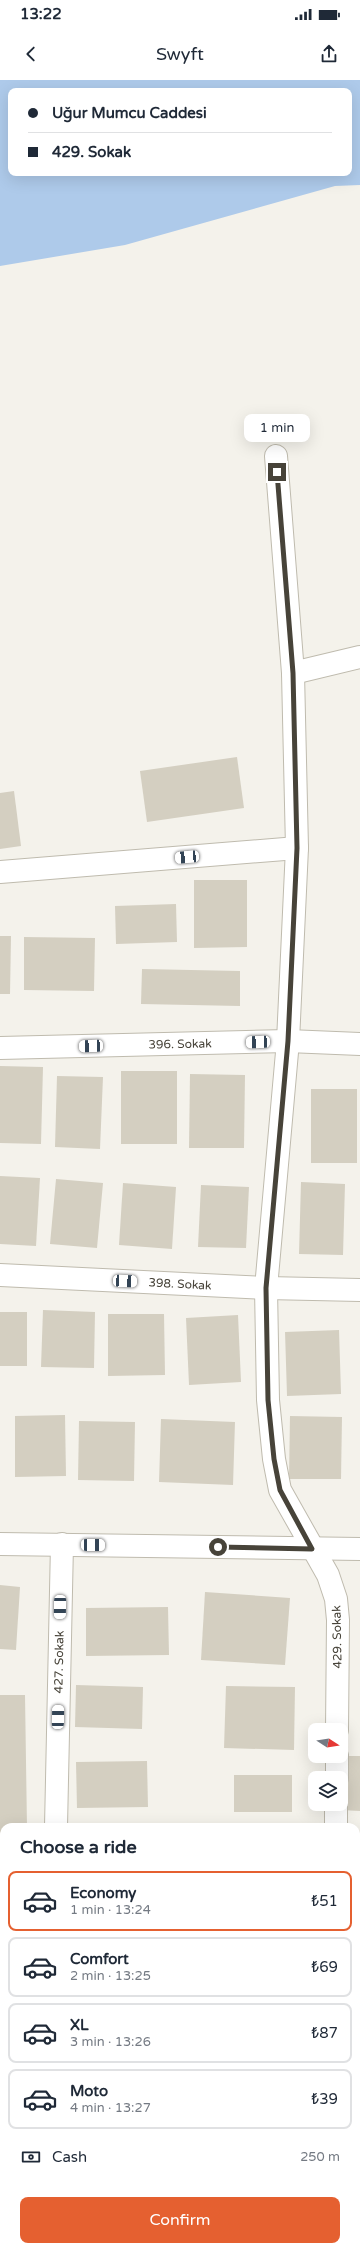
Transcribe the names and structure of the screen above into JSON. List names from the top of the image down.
{
  "streets": {
    "street": [
      "396. Sokak",
      "398. Sokak",
      "429. Sokak",
      "427. Sokak"
    ]
  },
  "crossings": [
    ["396. Sokak", "429. Sokak"],
    ["398. Sokak", "429. Sokak"]
  ],
  "north": "right",
  "page": {
    "status": "13:22",
    "header": "Swyft",
    "banner": ["Uğur Mumcu Caddesi", "429. Sokak"],
    "bubble": "1 min",
    "heading": "Choose a ride",
    "list": [
      {
        "name": "Economy",
        "note": "1 min · 13:24",
        "value": "₺51"
      },
      {
        "name": "Comfort",
        "note": "2 min · 13:25",
        "value": "₺69"
      },
      {
        "name": "XL",
        "note": "3 min · 13:26",
        "value": "₺87"
      },
      {
        "name": "Moto",
        "note": "4 min · 13:27",
        "value": "₺39"
      }
    ],
    "pay": ["Cash", "250 m"],
    "buttons": "Confirm"
  }
}
